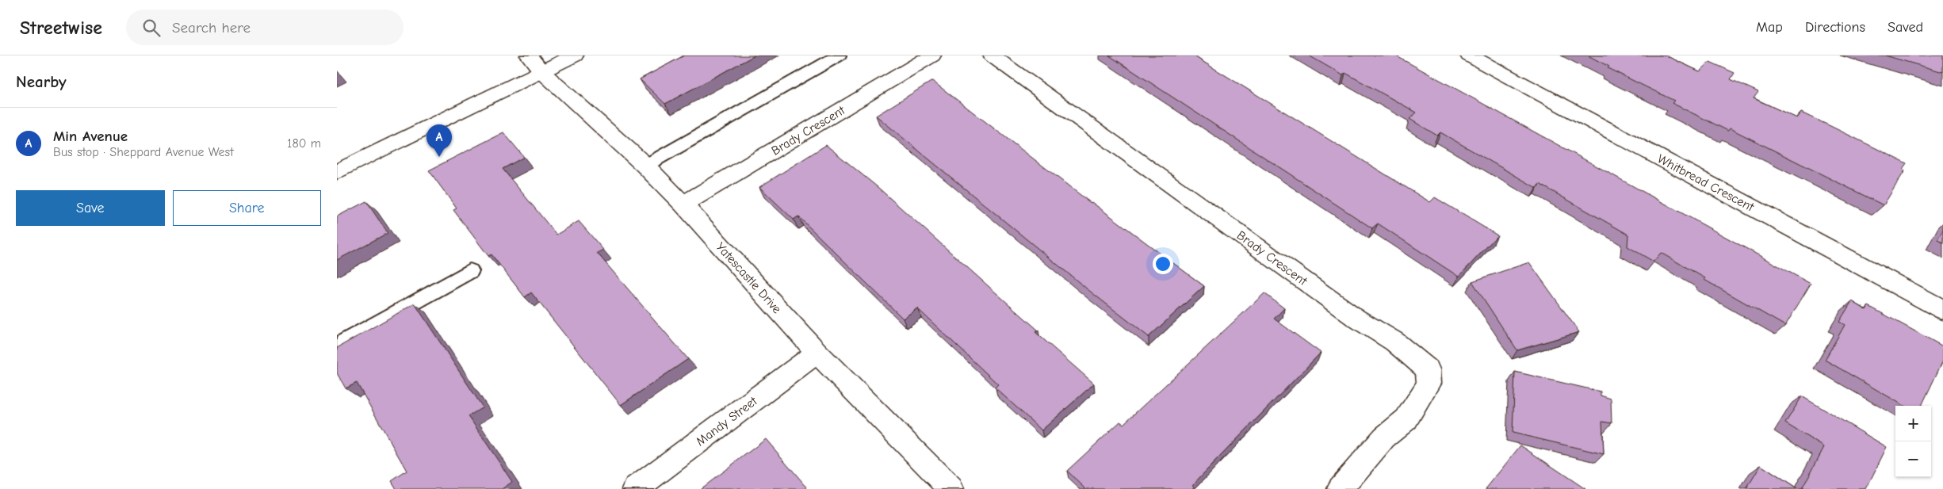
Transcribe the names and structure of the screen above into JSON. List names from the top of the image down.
{
  "streets": {
    "street": [
      "Brady Crescent",
      "Whitbread Crescent",
      "Yatescastle Drive",
      "Mandy Street"
    ]
  },
  "crossings": [
    ["Brady Crescent", "Yatescastle Drive"],
    ["Yatescastle Drive", "Mandy Street"]
  ],
  "page": {
    "header": "Streetwise",
    "search": "Search here",
    "nav": ["Map", "Directions", "Saved"],
    "heading": "Nearby",
    "list": [
      {
        "mark": "A",
        "name": "Min Avenue",
        "note": "Bus stop · Sheppard Avenue West",
        "value": "180 m"
      }
    ],
    "pins": "A",
    "buttons": ["Save", "Share"],
    "map_buttons": ["+", "−"]
  }
}
